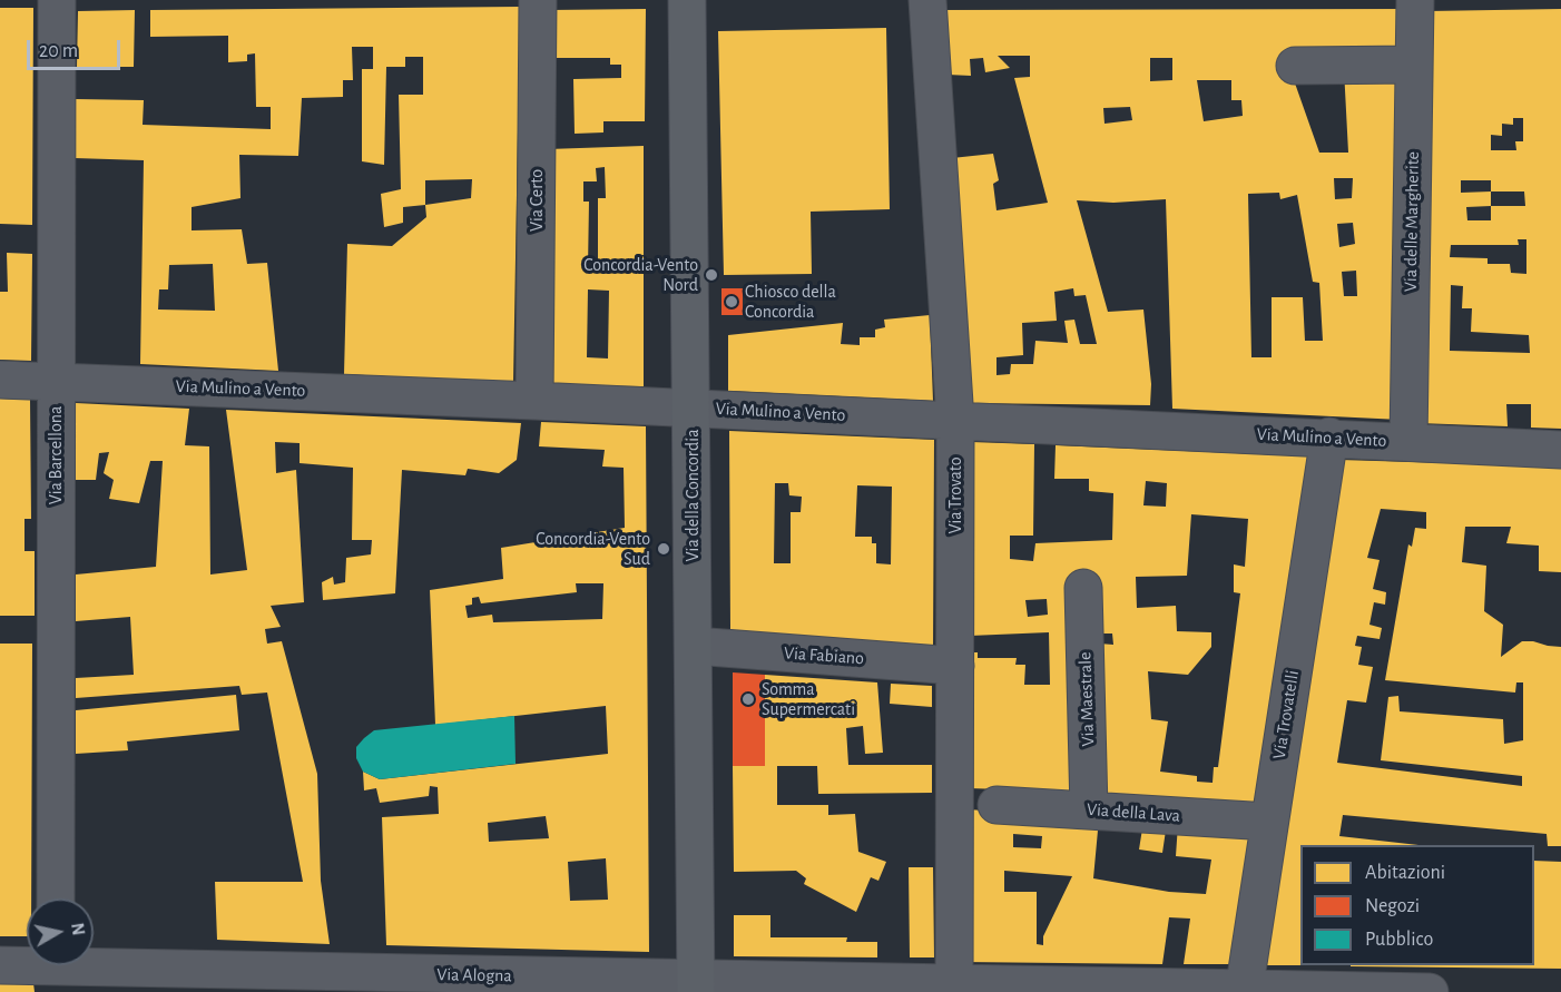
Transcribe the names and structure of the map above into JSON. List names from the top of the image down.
{
  "streets": {
    "main road": ["Via della Concordia"],
    "street": [
      "Via Certo",
      "Via delle Margherite",
      "Via Mulino a Vento",
      "Via Barcellona",
      "Via Trovato",
      "Via Fabiano",
      "Via Maestrale",
      "Via Trovatelli",
      "Via della Lava",
      "Via Alogna"
    ]
  },
  "crossings": [
    ["Via Certo", "Via Mulino a Vento"],
    ["Via delle Margherite", "Via Mulino a Vento"],
    ["Via Mulino a Vento", "Via Barcellona"],
    ["Via Mulino a Vento", "Via della Concordia"],
    ["Via Mulino a Vento", "Via Trovato"],
    ["Via Mulino a Vento", "Via Trovatelli"],
    ["Via della Concordia", "Via Fabiano"],
    ["Via della Concordia", "Via Alogna"],
    ["Via Trovato", "Via Fabiano"],
    ["Via Trovato", "Via Alogna"],
    ["Via Maestrale", "Via della Lava"],
    ["Via Trovatelli", "Via della Lava"],
    ["Via Trovatelli", "Via Alogna"]
  ],
  "places": [
    "Concordia-Vento Nord",
    "Chiosco della Concordia",
    "Concordia-Vento Sud",
    "Somma Supermercati"
  ],
  "legend": ["Abitazioni", "Negozi", "Pubblico"],
  "scale_bar": "20 m",
  "north": "right"
}
